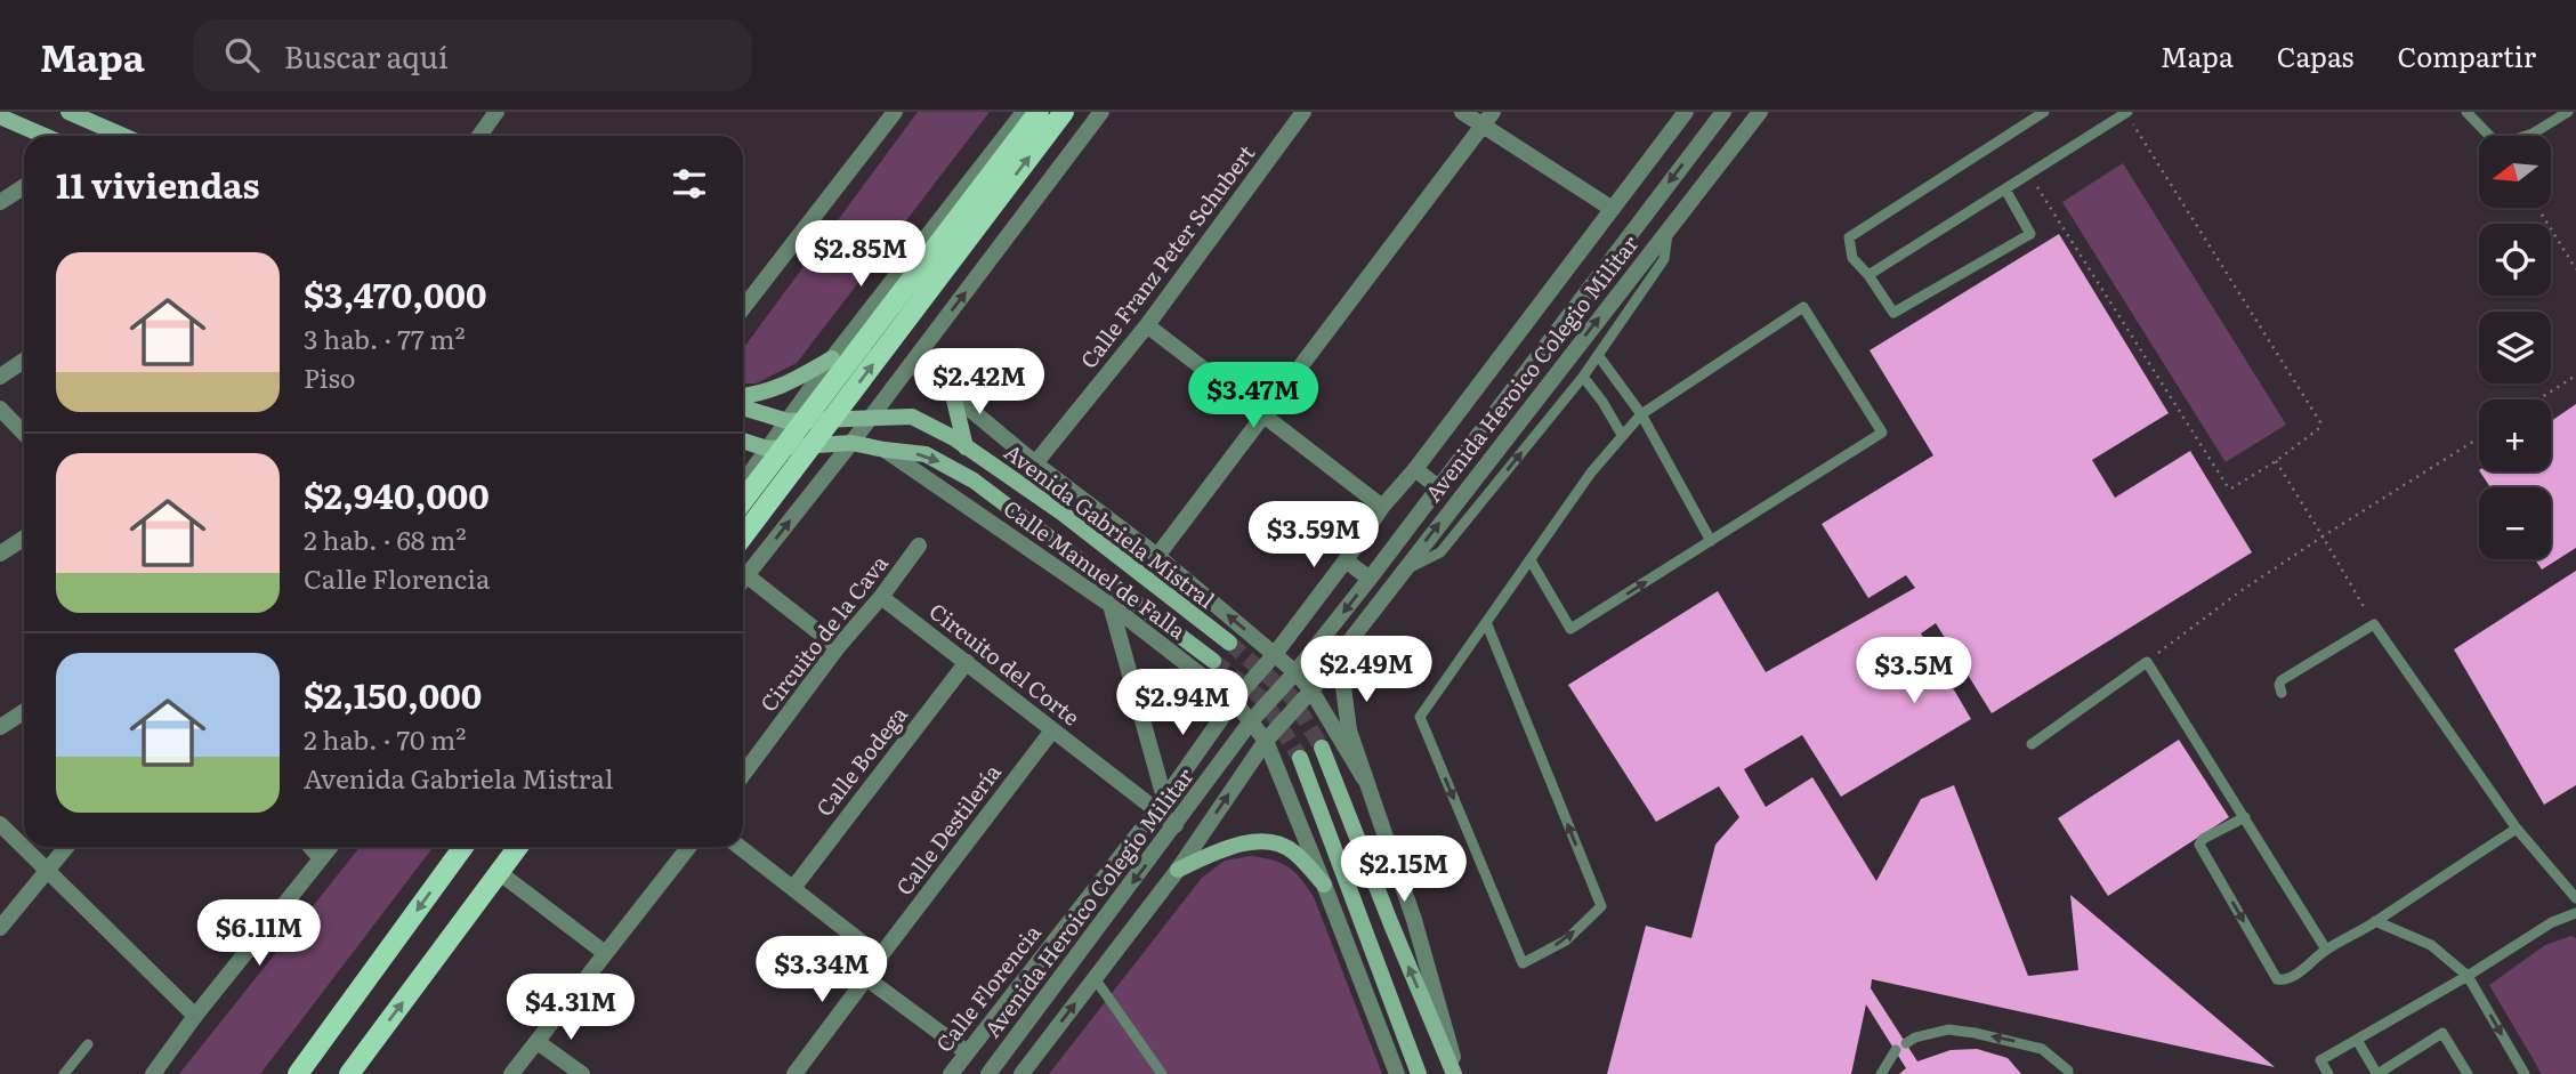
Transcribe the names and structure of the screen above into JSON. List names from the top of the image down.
{
  "streets": {
    "main road": ["Avenida Gabriela Mistral"],
    "street": [
      "Calle Franz Peter Schubert",
      "Avenida Heroico Colegio Militar",
      "Calle Manuel de Falla",
      "Circuito de la Cava",
      "Circuito del Corte",
      "Calle Bodega",
      "Calle Destilería",
      "Calle Florencia"
    ]
  },
  "crossings": [
    ["Calle Franz Peter Schubert", "Calle Manuel de Falla"],
    ["Avenida Heroico Colegio Militar", "Calle Manuel de Falla"],
    ["Avenida Heroico Colegio Militar", "Circuito del Corte"],
    ["Avenida Heroico Colegio Militar", "Calle Florencia"],
    ["Avenida Gabriela Mistral", "Calle Manuel de Falla"],
    ["Calle Manuel de Falla", "Calle Florencia"],
    ["Circuito de la Cava", "Circuito del Corte"],
    ["Circuito del Corte", "Calle Bodega"],
    ["Circuito del Corte", "Calle Destilería"],
    ["Circuito del Corte", "Calle Florencia"]
  ],
  "north": "left",
  "page": {
    "header": "Mapa",
    "search": "Buscar aquí",
    "nav": ["Mapa", "Capas", "Compartir"],
    "map_buttons": ["+", "−"],
    "heading": "11 viviendas",
    "price": [
      "$2.85M",
      "$2.42M",
      "$3.47M",
      "$3.59M",
      "$2.49M",
      "$3.5M",
      "$2.94M",
      "$2.15M",
      "$6.11M",
      "$3.34M",
      "$4.31M"
    ],
    "list": [
      {
        "name": "$3,470,000",
        "note": "3 hab. · 77 m² · Piso"
      },
      {
        "name": "$2,940,000",
        "note": "2 hab. · 68 m² · Calle Florencia"
      },
      {
        "name": "$2,150,000",
        "note": "2 hab. · 70 m² · Avenida Gabriela Mistral"
      }
    ]
  }
}
